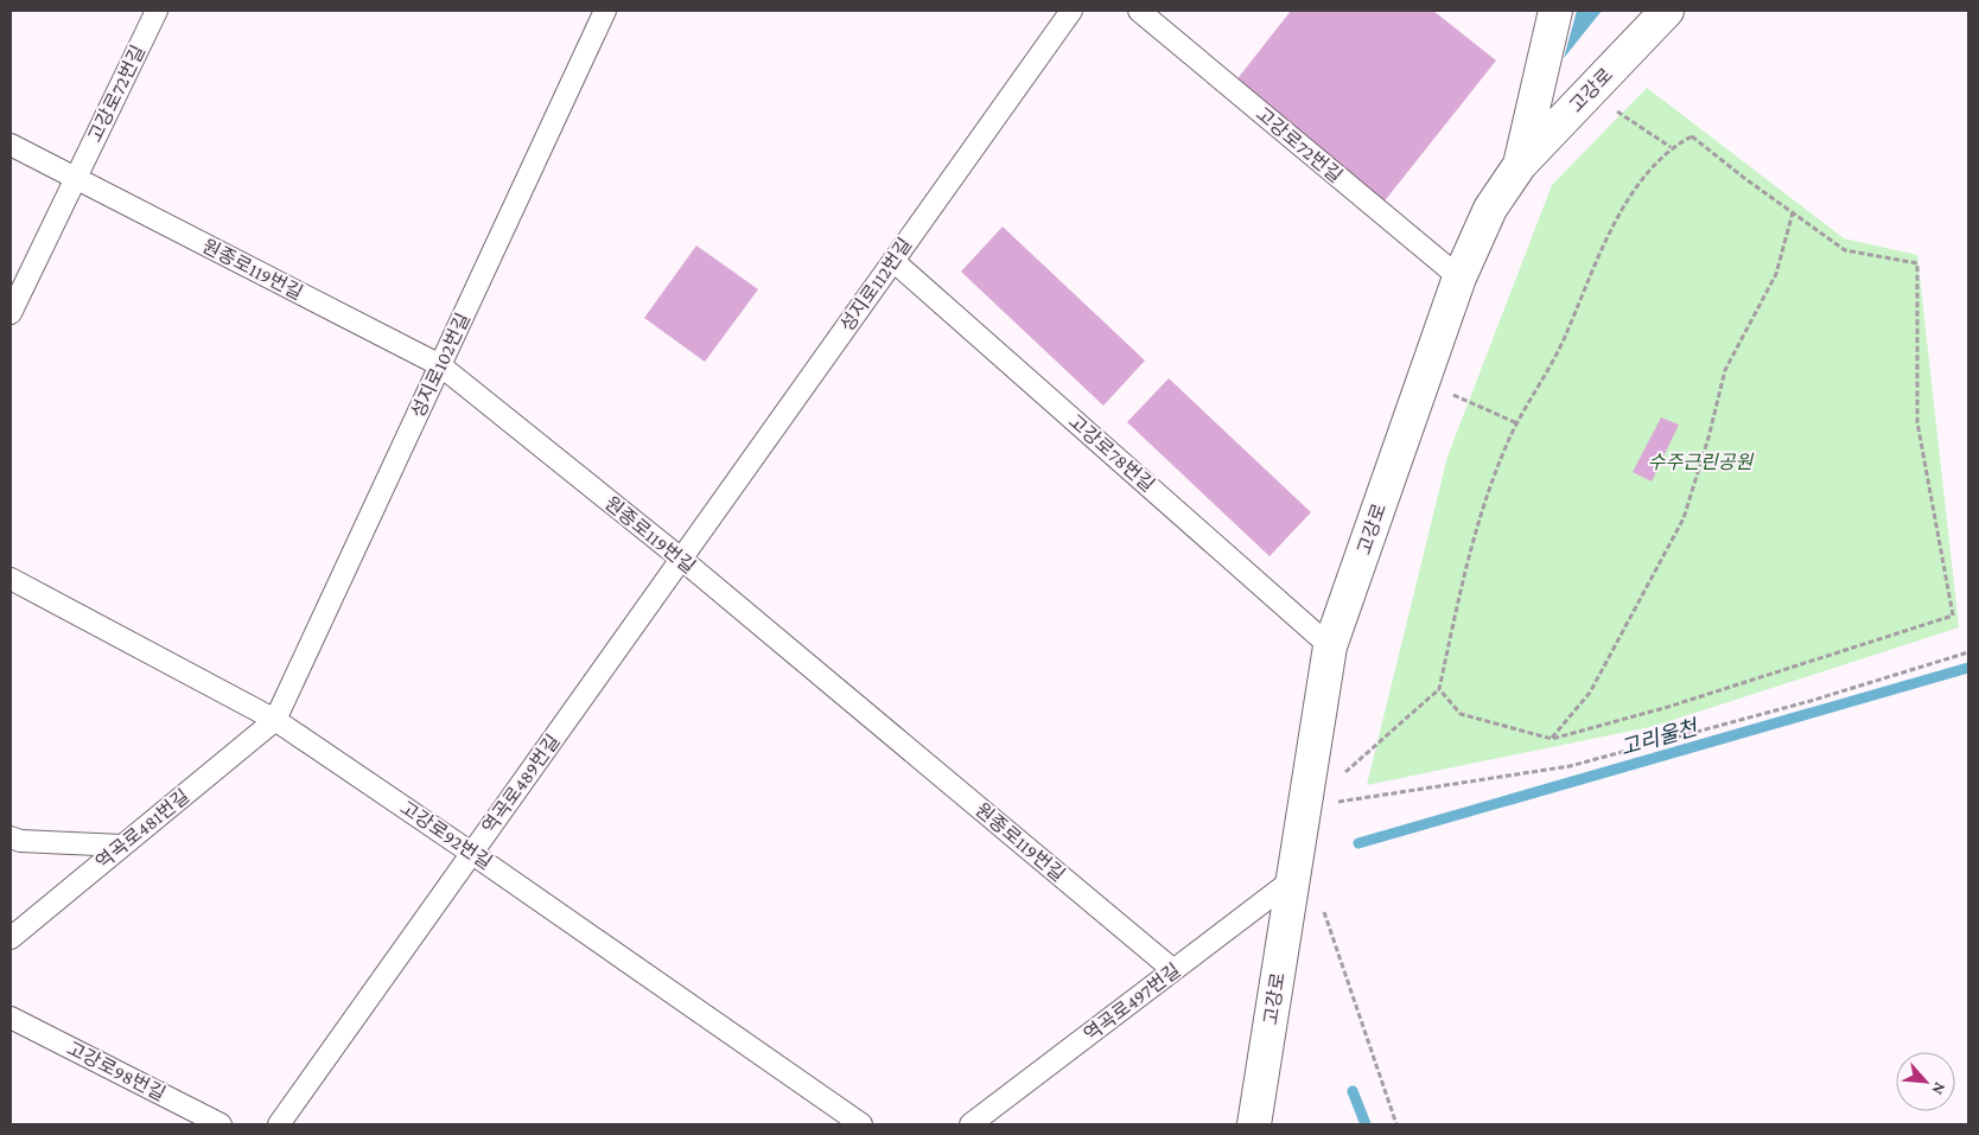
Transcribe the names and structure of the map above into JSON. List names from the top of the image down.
{
  "streets": {
    "street": ["고강로"],
    "lane": [
      "고강로72번길",
      "원종로119번길",
      "성지로112번길",
      "성지로102번길",
      "고강로78번길",
      "역곡로489번길",
      "역곡로481번길",
      "고강로92번길",
      "역곡로497번길",
      "고강로98번길"
    ]
  },
  "crossings": [
    ["고강로", "고강로72번길"],
    ["고강로", "고강로78번길"],
    ["고강로", "역곡로497번길"],
    ["고강로72번길", "원종로119번길"],
    ["원종로119번길", "성지로112번길"],
    ["원종로119번길", "성지로102번길"],
    ["원종로119번길", "역곡로489번길"],
    ["원종로119번길", "역곡로497번길"],
    ["성지로112번길", "고강로78번길"],
    ["성지로112번길", "역곡로489번길"],
    ["성지로102번길", "역곡로481번길"],
    ["성지로102번길", "고강로92번길"],
    ["역곡로489번길", "고강로92번길"],
    ["역곡로481번길", "고강로92번길"]
  ],
  "water": ["고리울천"],
  "parks": ["수주근린공원"],
  "north": "bottom right"
}
